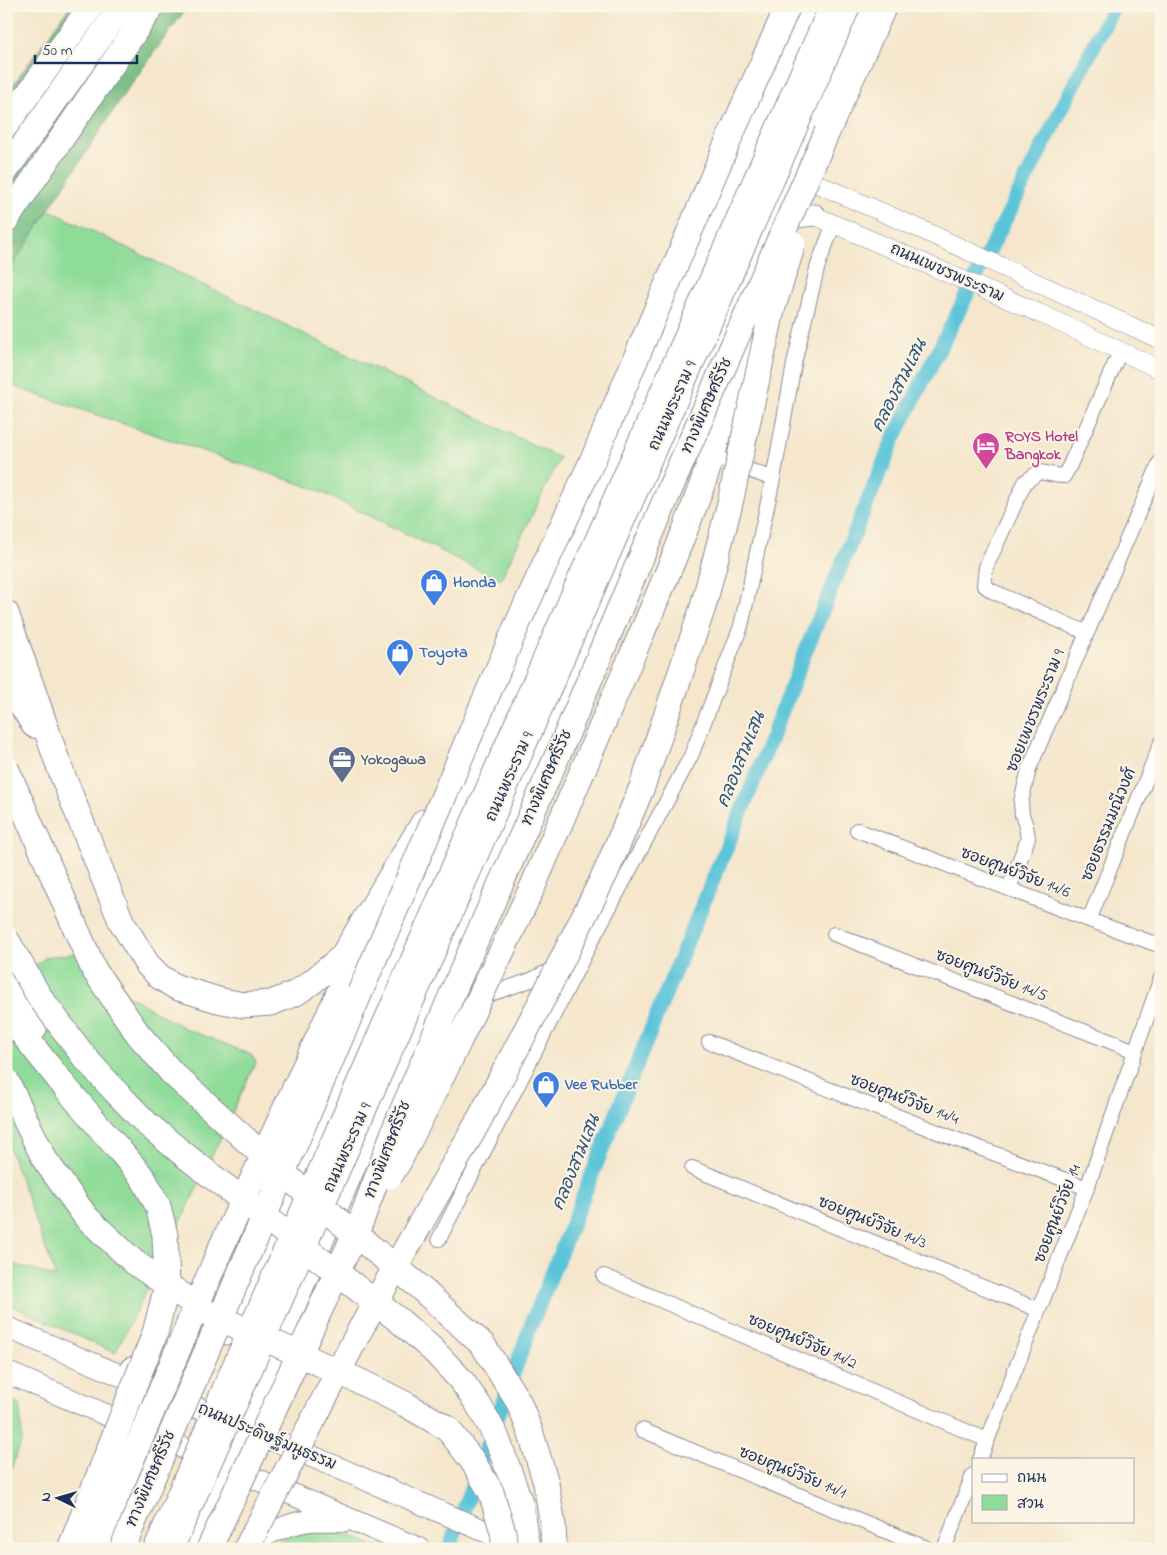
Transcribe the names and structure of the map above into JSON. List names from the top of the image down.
{
  "streets": {
    "highway": ["ทางพิเศษศรีรัช"],
    "main road": ["ถนนพระราม 9", "ถนนประดิษฐ์มนูธรรม"],
    "street": [
      "ถนนเพชรพระราม",
      "ซอยเพชรพระราม 9",
      "ซอยธรรมมณีวงศ์",
      "ซอยศูนย์วิจัย 14/6",
      "ซอยศูนย์วิจัย 14/5",
      "ซอยศูนย์วิจัย 14/4",
      "ซอยศูนย์วิจัย 14",
      "ซอยศูนย์วิจัย 14/3",
      "ซอยศูนย์วิจัย 14/2",
      "ซอยศูนย์วิจัย 14/1"
    ]
  },
  "crossings": [
    ["ถนนเพชรพระราม", "ถนนพระราม 9"],
    ["ถนนพระราม 9", "ถนนประดิษฐ์มนูธรรม"],
    ["ซอยเพชรพระราม 9", "ซอยศูนย์วิจัย 14/6"],
    ["ซอยธรรมมณีวงศ์", "ซอยศูนย์วิจัย 14/6"],
    ["ซอยศูนย์วิจัย 14/5", "ซอยศูนย์วิจัย 14"],
    ["ซอยศูนย์วิจัย 14/4", "ซอยศูนย์วิจัย 14"],
    ["ซอยศูนย์วิจัย 14", "ซอยศูนย์วิจัย 14/3"],
    ["ซอยศูนย์วิจัย 14", "ซอยศูนย์วิจัย 14/2"]
  ],
  "water": ["คลองสามเสน"],
  "places": {
    "hotel": ["ROYS Hotel Bangkok"],
    "shop": ["Honda", "Toyota", "Vee Rubber"],
    "office": ["Yokogawa"]
  },
  "legend": ["ถนน", "สวน"],
  "scale_bar": "50 m",
  "north": "left"
}
